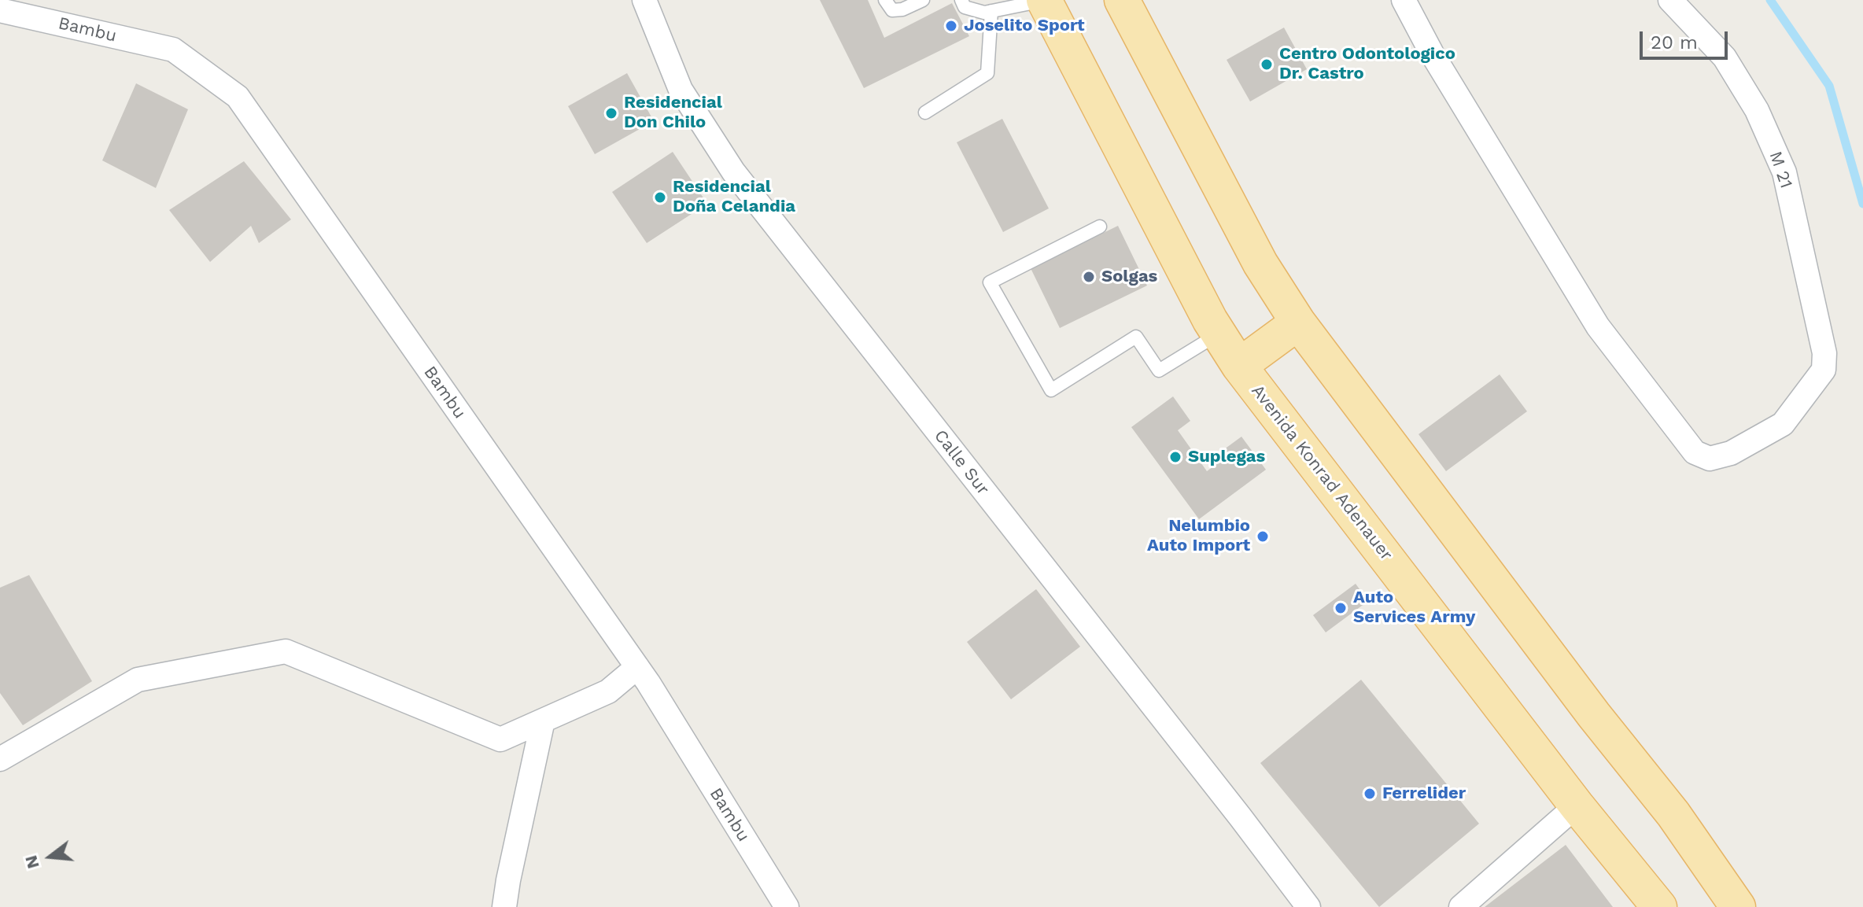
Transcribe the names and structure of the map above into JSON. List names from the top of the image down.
{
  "streets": {
    "main road": ["Avenida Konrad Adenauer"],
    "street": ["Bambu", "M 21", "Calle Sur"]
  },
  "places": [
    "Joselito Sport",
    "Centro Odontologico Dr. Castro",
    "Residencial Don Chilo",
    "Residencial Doña Celandia",
    "Solgas",
    "Suplegas",
    "Nelumbio Auto Import",
    "Auto Services Army",
    "Ferrelider"
  ],
  "scale_bar": "20 m",
  "north": "left"
}
